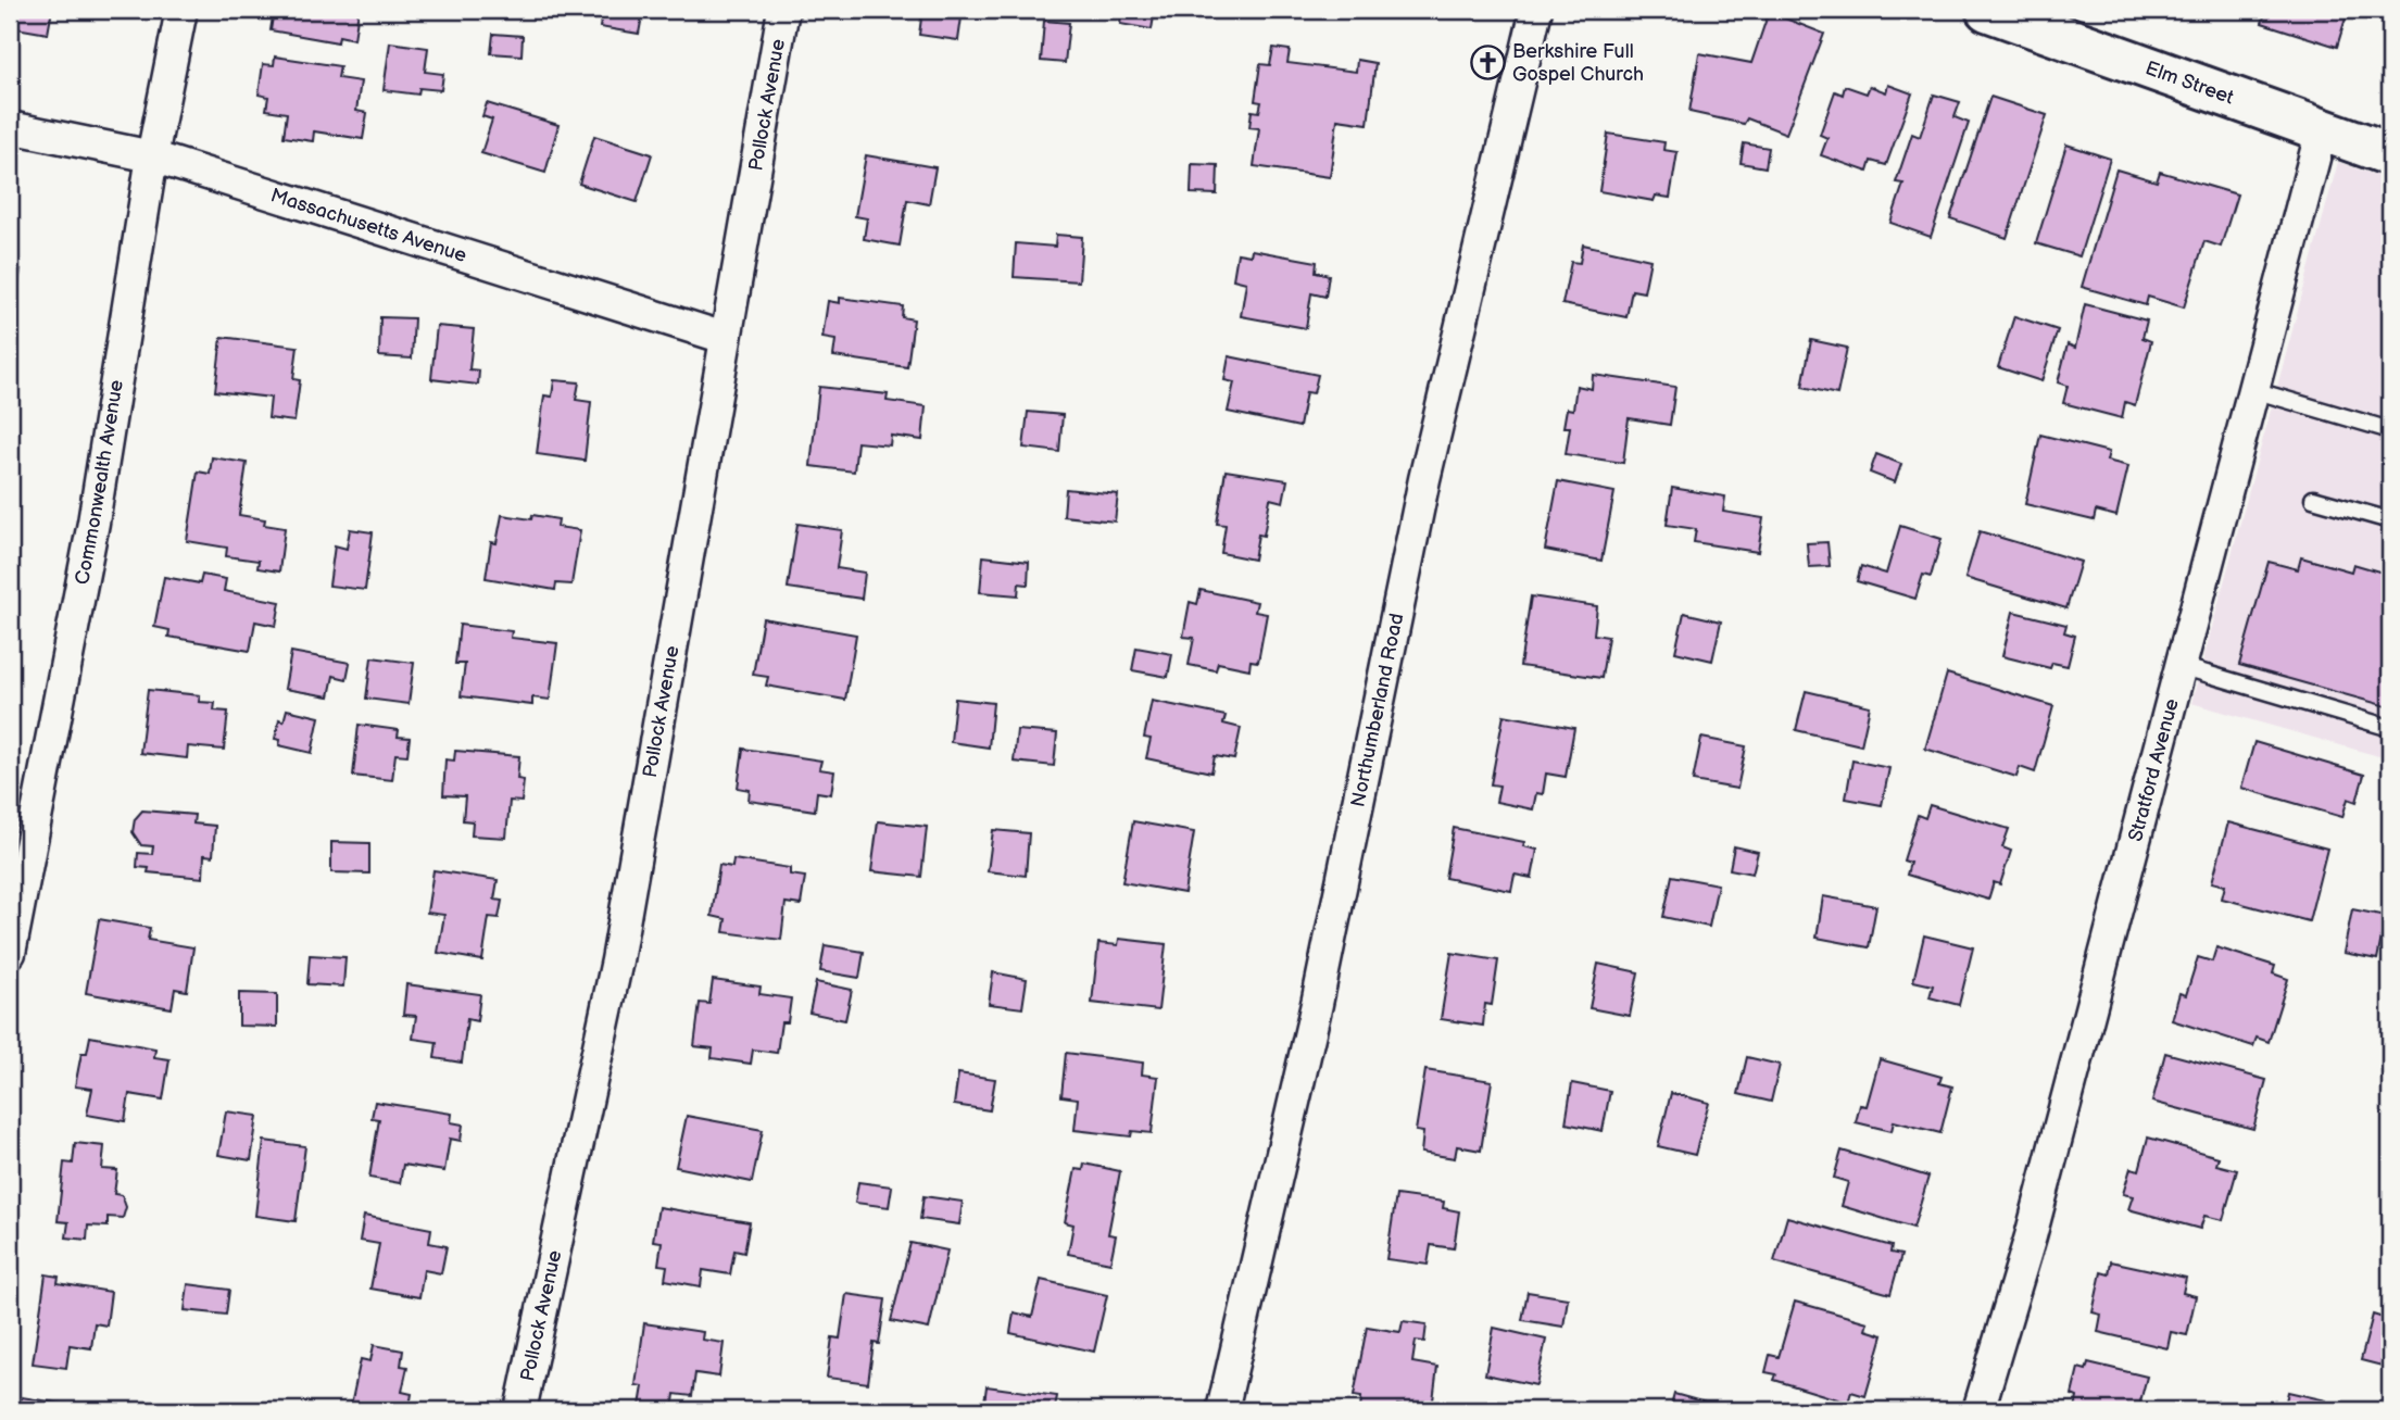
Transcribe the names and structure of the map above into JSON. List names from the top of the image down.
{
  "streets": {
    "street": [
      "Elm Street",
      "Pollock Avenue",
      "Massachusetts Avenue",
      "Commonwealth Avenue",
      "Northumberland Road",
      "Stratford Avenue"
    ]
  },
  "crossings": [
    ["Elm Street", "Stratford Avenue"],
    ["Pollock Avenue", "Massachusetts Avenue"],
    ["Massachusetts Avenue", "Commonwealth Avenue"]
  ],
  "places": {
    "church": ["Berkshire Full Gospel Church"]
  }
}
